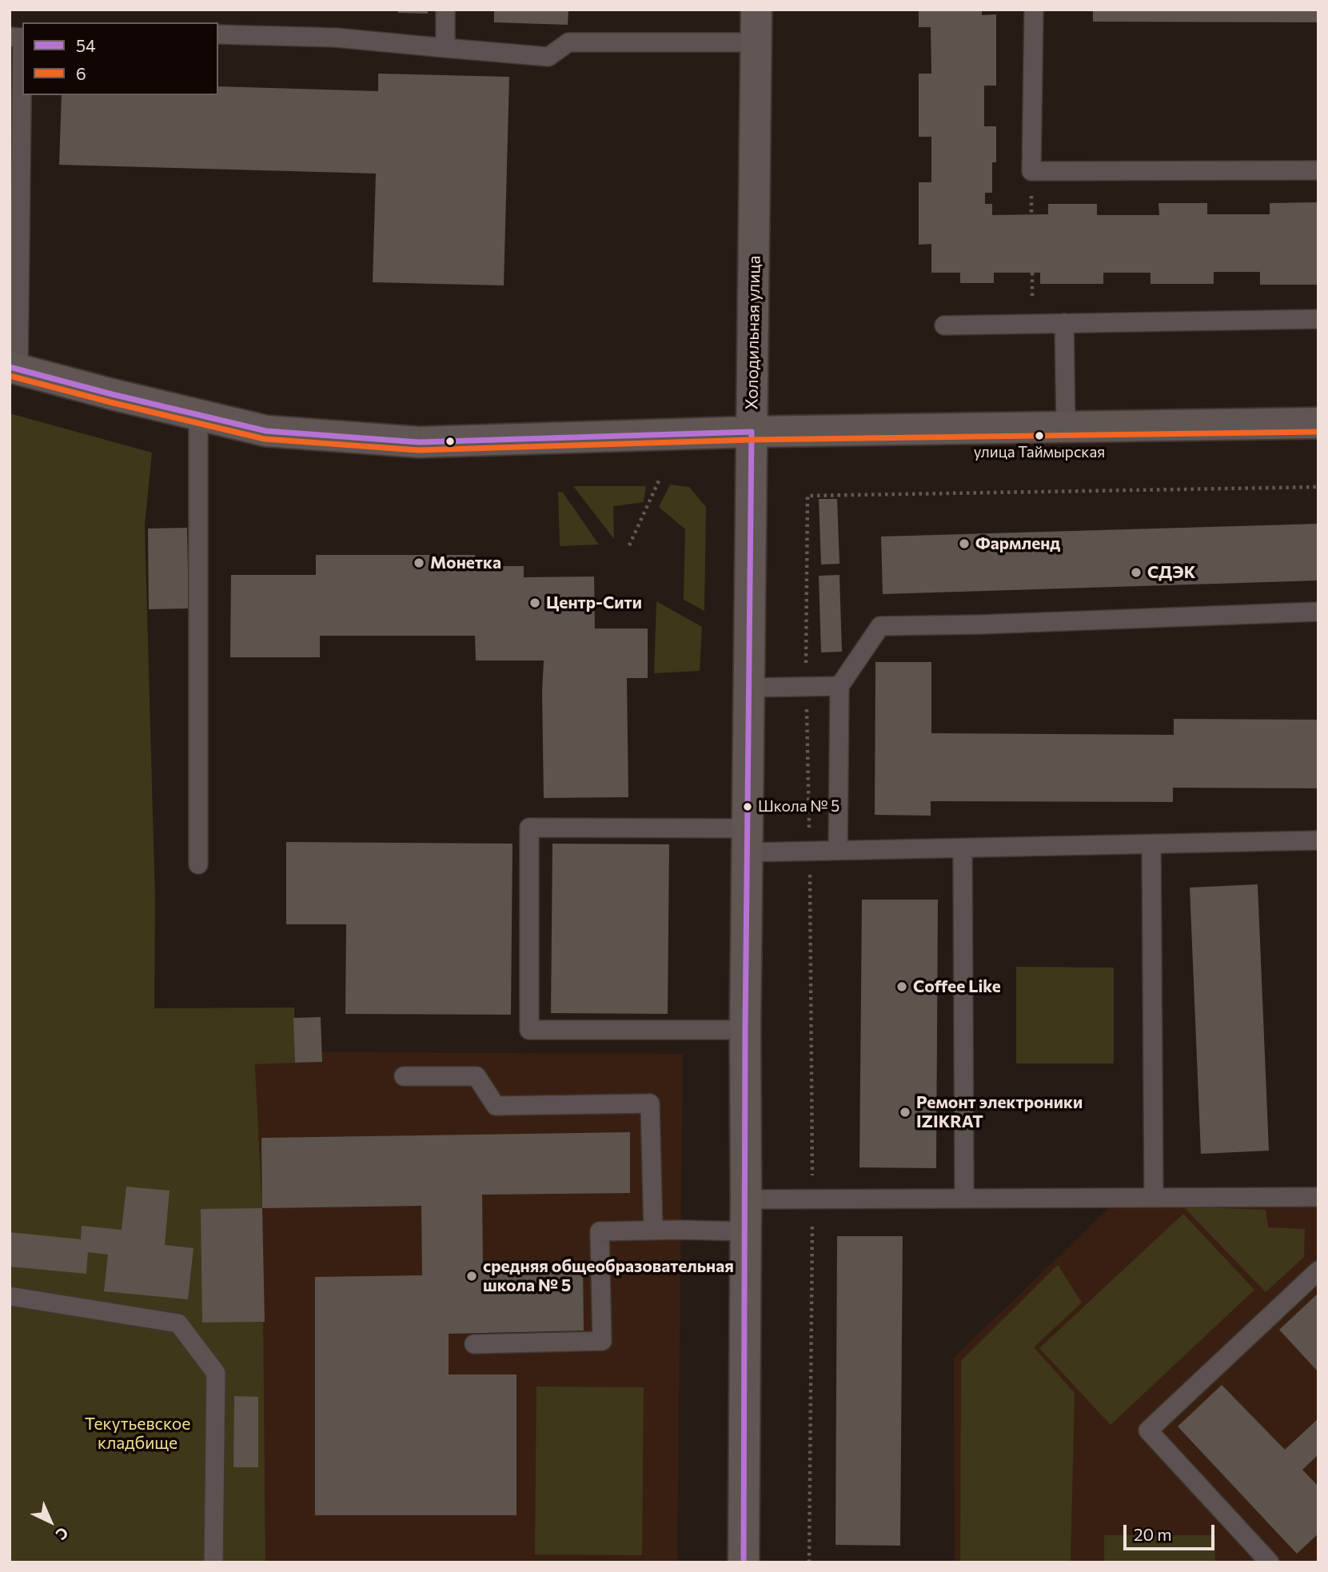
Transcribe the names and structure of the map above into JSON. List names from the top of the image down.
{
  "streets": {
    "street": ["Холодильная улица"]
  },
  "parks": ["Текутьевское кладбище"],
  "places": [
    "улица Таймырская",
    "Фармленд",
    "Монетка",
    "СДЭК",
    "Центр-Сити",
    "Школа № 5",
    "Coffee Like",
    "Ремонт электроники IZIKRAT",
    "средняя общеобразовательная школа № 5"
  ],
  "lines": ["transit line 54", "transit line 6"],
  "legend": ["54", "6"],
  "scale_bar": "20 m",
  "north": "bottom right"
}
